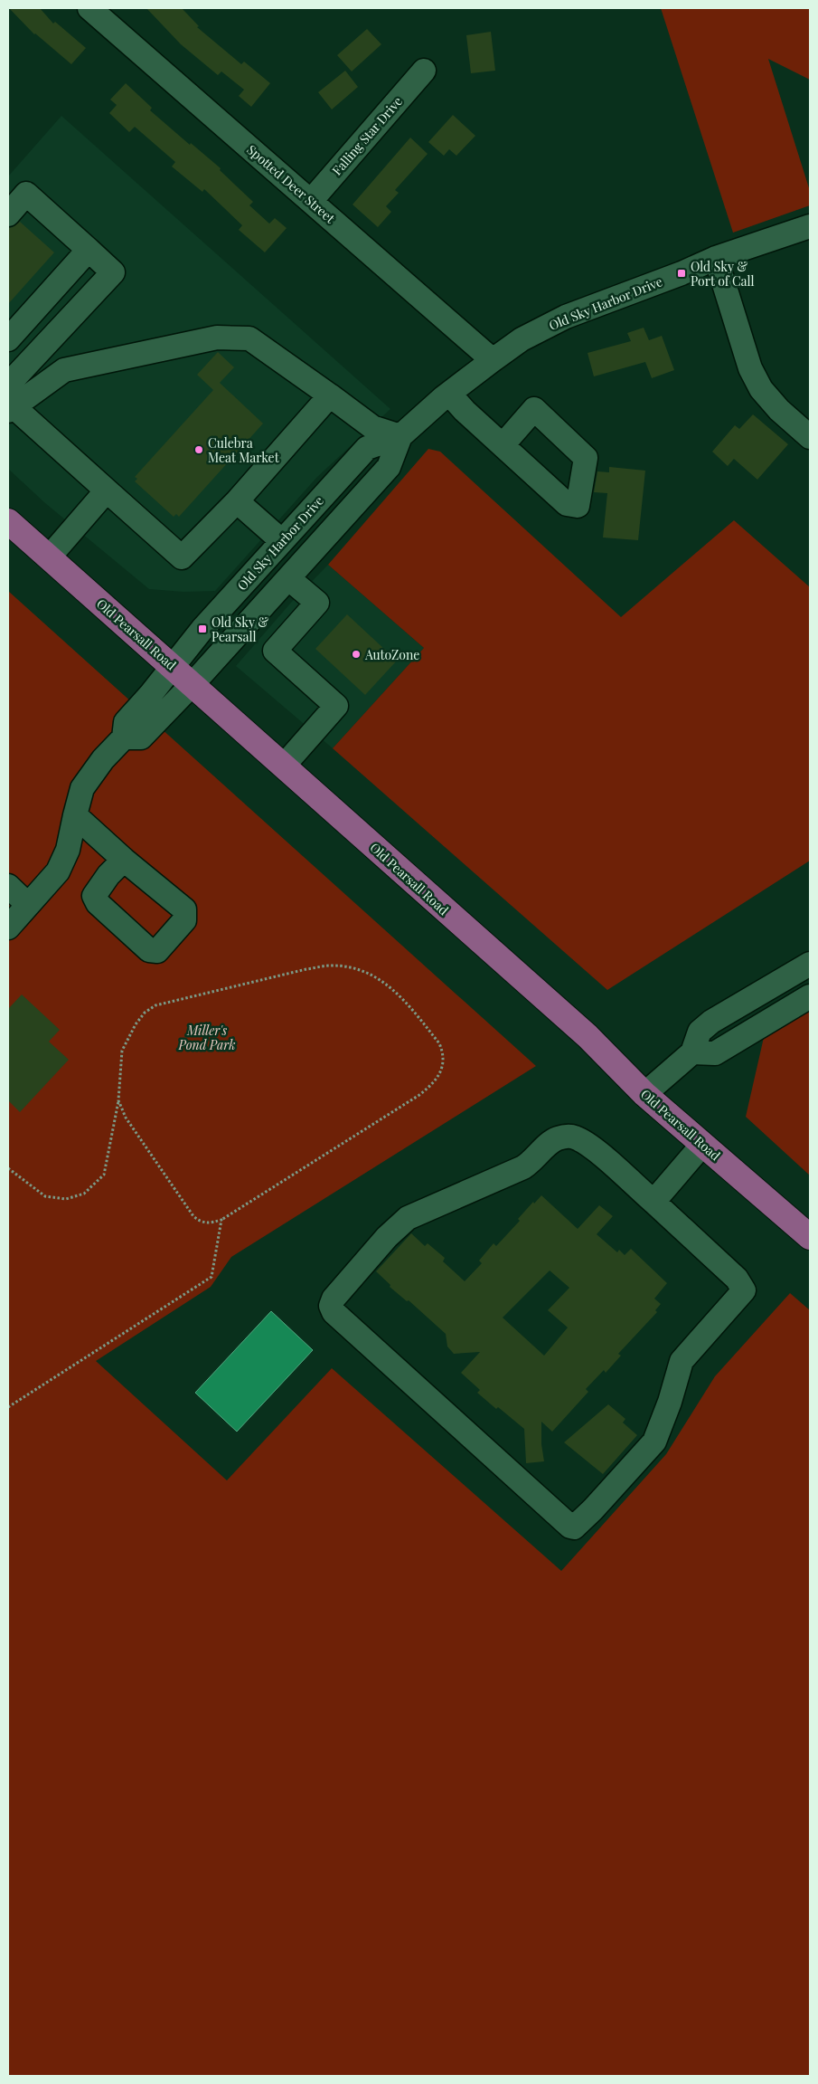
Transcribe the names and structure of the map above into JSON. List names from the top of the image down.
{
  "streets": {
    "main road": ["Old Pearsall Road"],
    "street": ["Falling Star Drive", "Spotted Deer Street", "Old Sky Harbor Drive"]
  },
  "crossings": [
    ["Falling Star Drive", "Spotted Deer Street"],
    ["Spotted Deer Street", "Old Sky Harbor Drive"],
    ["Old Sky Harbor Drive", "Old Pearsall Road"]
  ],
  "parks": ["Miller's Pond Park"],
  "places": {
    "transit": ["Old Sky & Port of Call", "Old Sky & Pearsall"],
    "other": ["Culebra Meat Market", "AutoZone"]
  }
}
